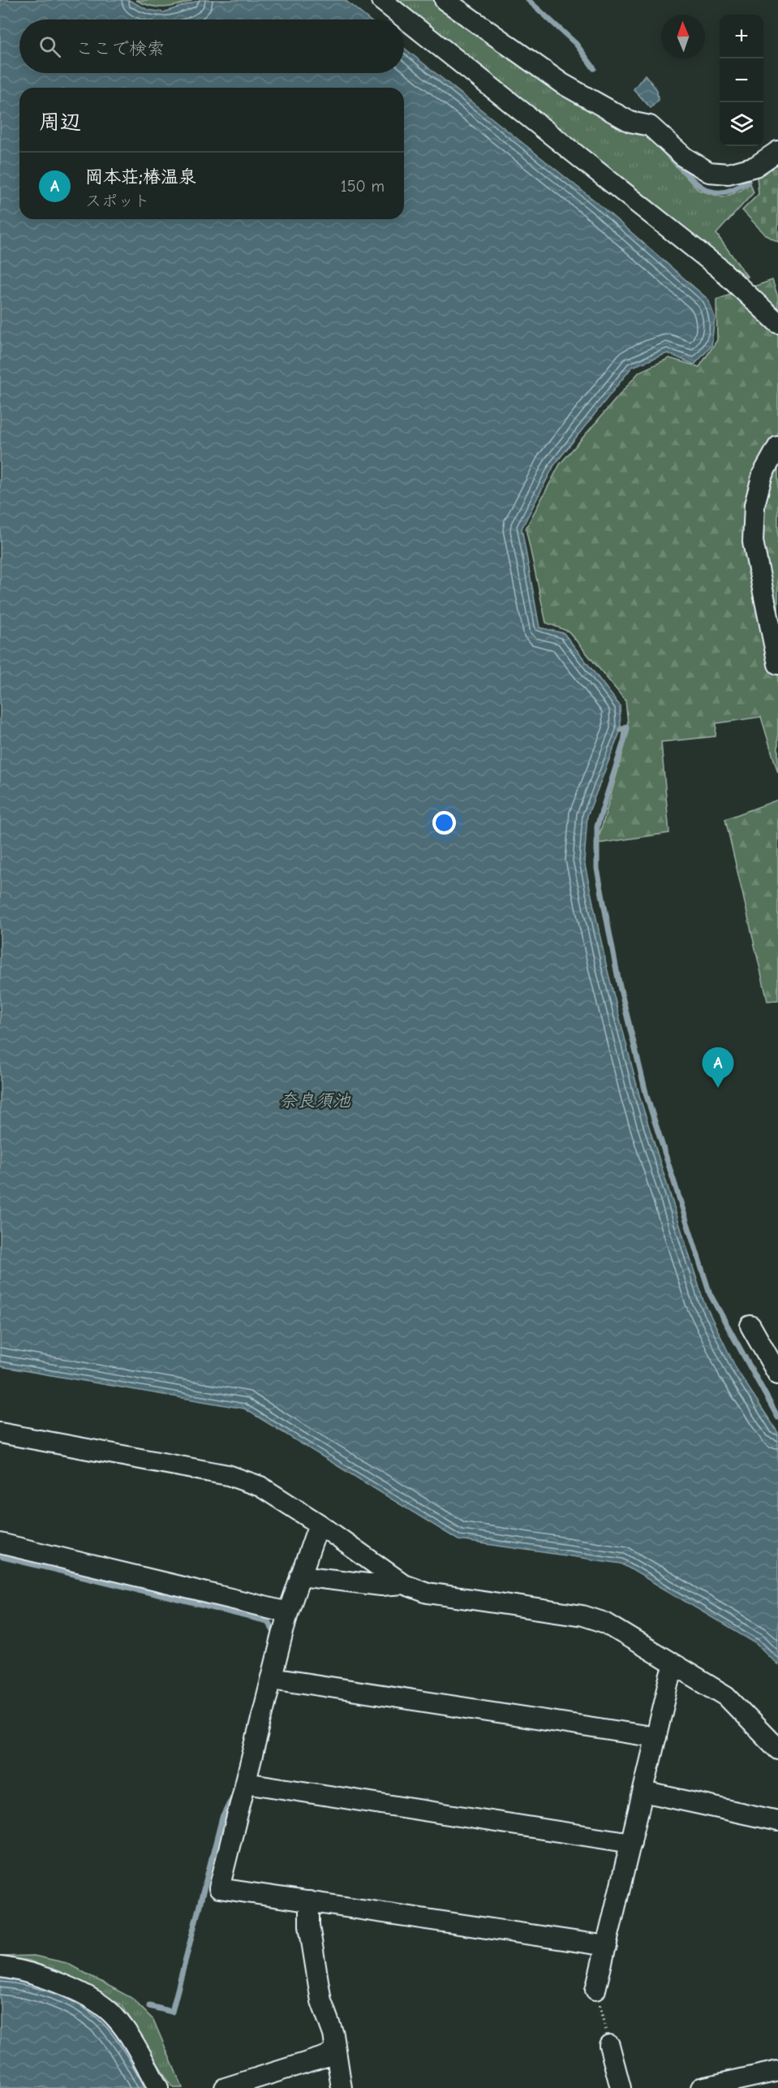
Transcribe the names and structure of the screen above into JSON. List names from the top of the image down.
{
  "water": ["奈良須池"],
  "north": "top",
  "page": {
    "map_buttons": ["+", "−"],
    "search": "ここで検索",
    "heading": "周辺",
    "list": [
      {
        "mark": "A",
        "name": "岡本荘;椿温泉",
        "note": "スポット",
        "value": "150 m"
      }
    ],
    "pins": "A"
  }
}
